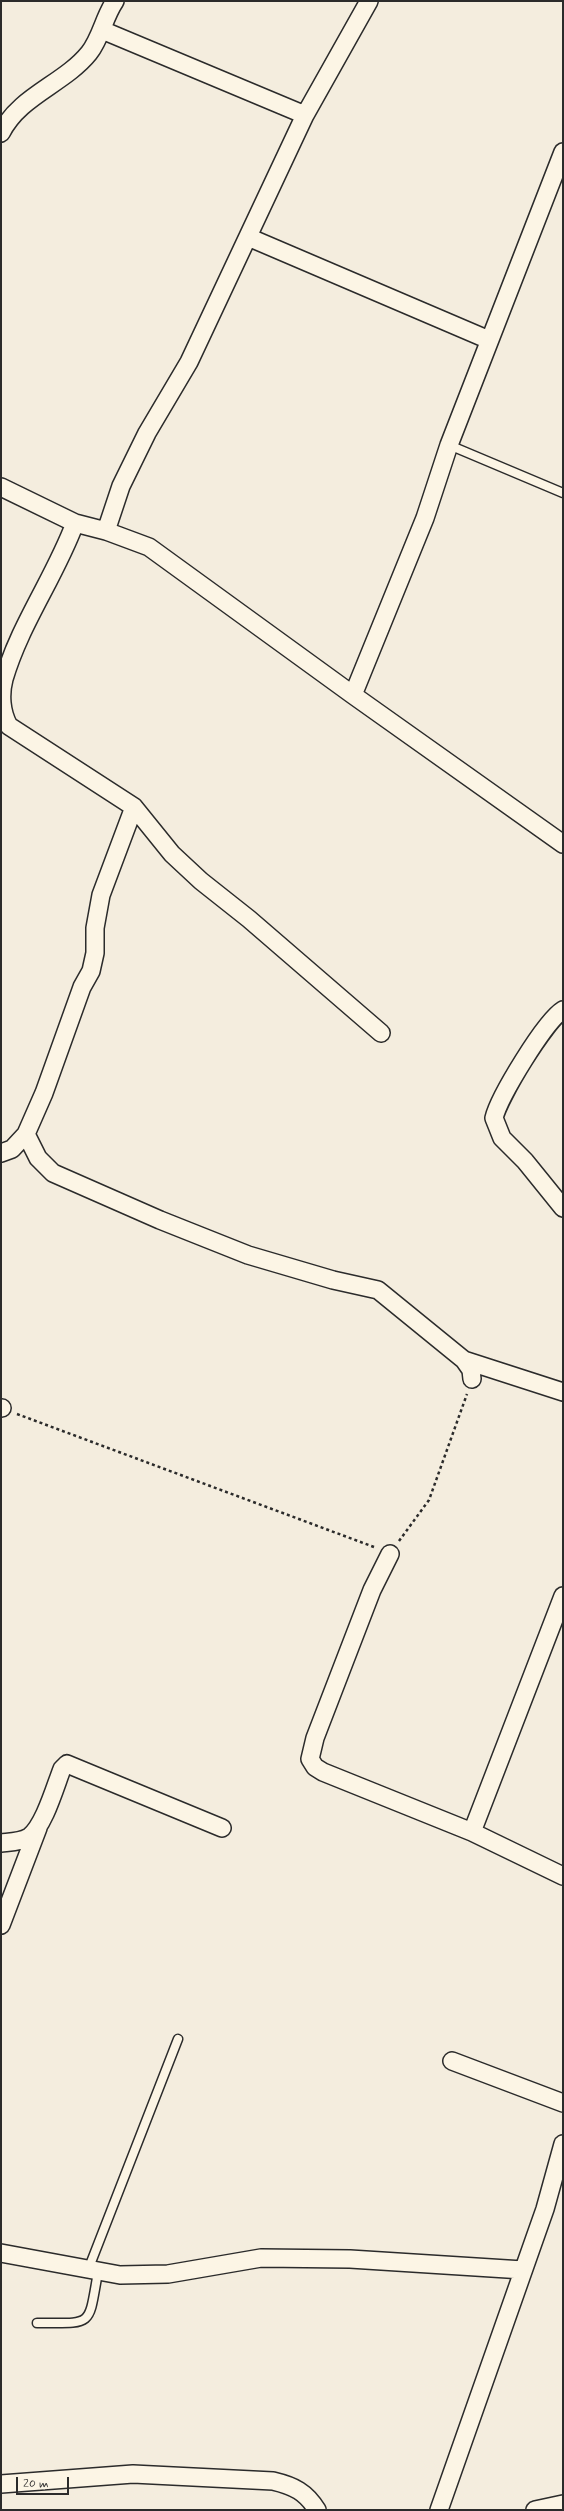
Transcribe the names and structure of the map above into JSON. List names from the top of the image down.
{
  "scale_bar": "20 m"
}
